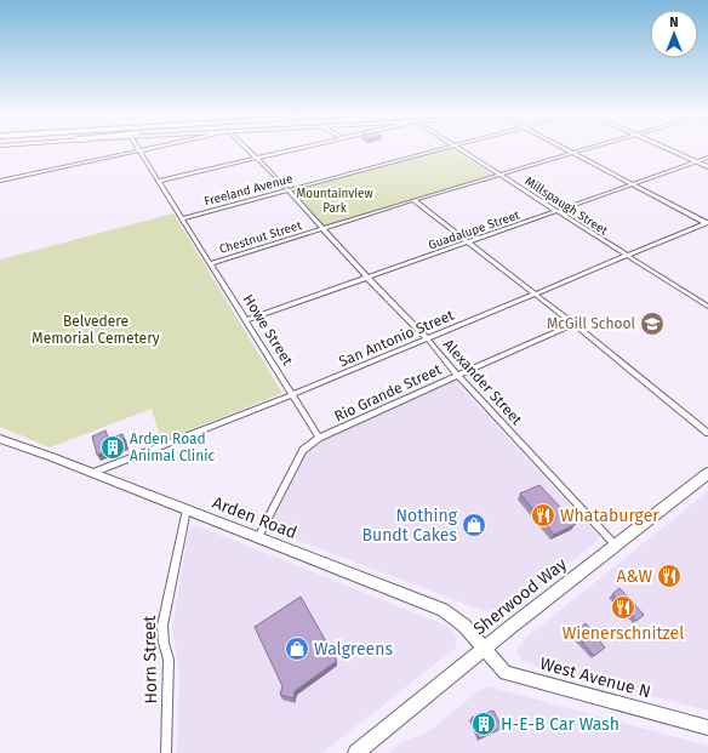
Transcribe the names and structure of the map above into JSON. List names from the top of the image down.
{
  "streets": {
    "main road": ["Arden Road", "Sherwood Way", "West Avenue N"],
    "street": [
      "Freeland Avenue",
      "Millspaugh Street",
      "Guadalupe Street",
      "Chestnut Street",
      "Howe Street",
      "San Antonio Street",
      "Alexander Street",
      "Rio Grande Street",
      "Horn Street"
    ]
  },
  "crossings": [
    ["Freeland Avenue", "Howe Street"],
    ["Freeland Avenue", "Alexander Street"],
    ["Millspaugh Street", "Guadalupe Street"],
    ["Millspaugh Street", "Chestnut Street"],
    ["Millspaugh Street", "San Antonio Street"],
    ["Guadalupe Street", "Howe Street"],
    ["Guadalupe Street", "Alexander Street"],
    ["Chestnut Street", "Howe Street"],
    ["Chestnut Street", "Alexander Street"],
    ["Howe Street", "San Antonio Street"],
    ["Howe Street", "Rio Grande Street"],
    ["San Antonio Street", "Alexander Street"],
    ["San Antonio Street", "Arden Road"],
    ["Alexander Street", "Rio Grande Street"],
    ["Alexander Street", "Sherwood Way"],
    ["Arden Road", "Sherwood Way"],
    ["Arden Road", "Horn Street"],
    ["Arden Road", "West Avenue N"],
    ["Sherwood Way", "West Avenue N"]
  ],
  "parks": ["Mountainview Park", "Belvedere Memorial Cemetery"],
  "places": {
    "school or university": ["McGill School"],
    "building": ["Arden Road Animal Clinic", "H-E-B Car Wash"],
    "restaurant": ["Whataburger", "A&W", "Wienerschnitzel"],
    "shop": ["Nothing Bundt Cakes", "Walgreens"]
  },
  "north": "top"
}
